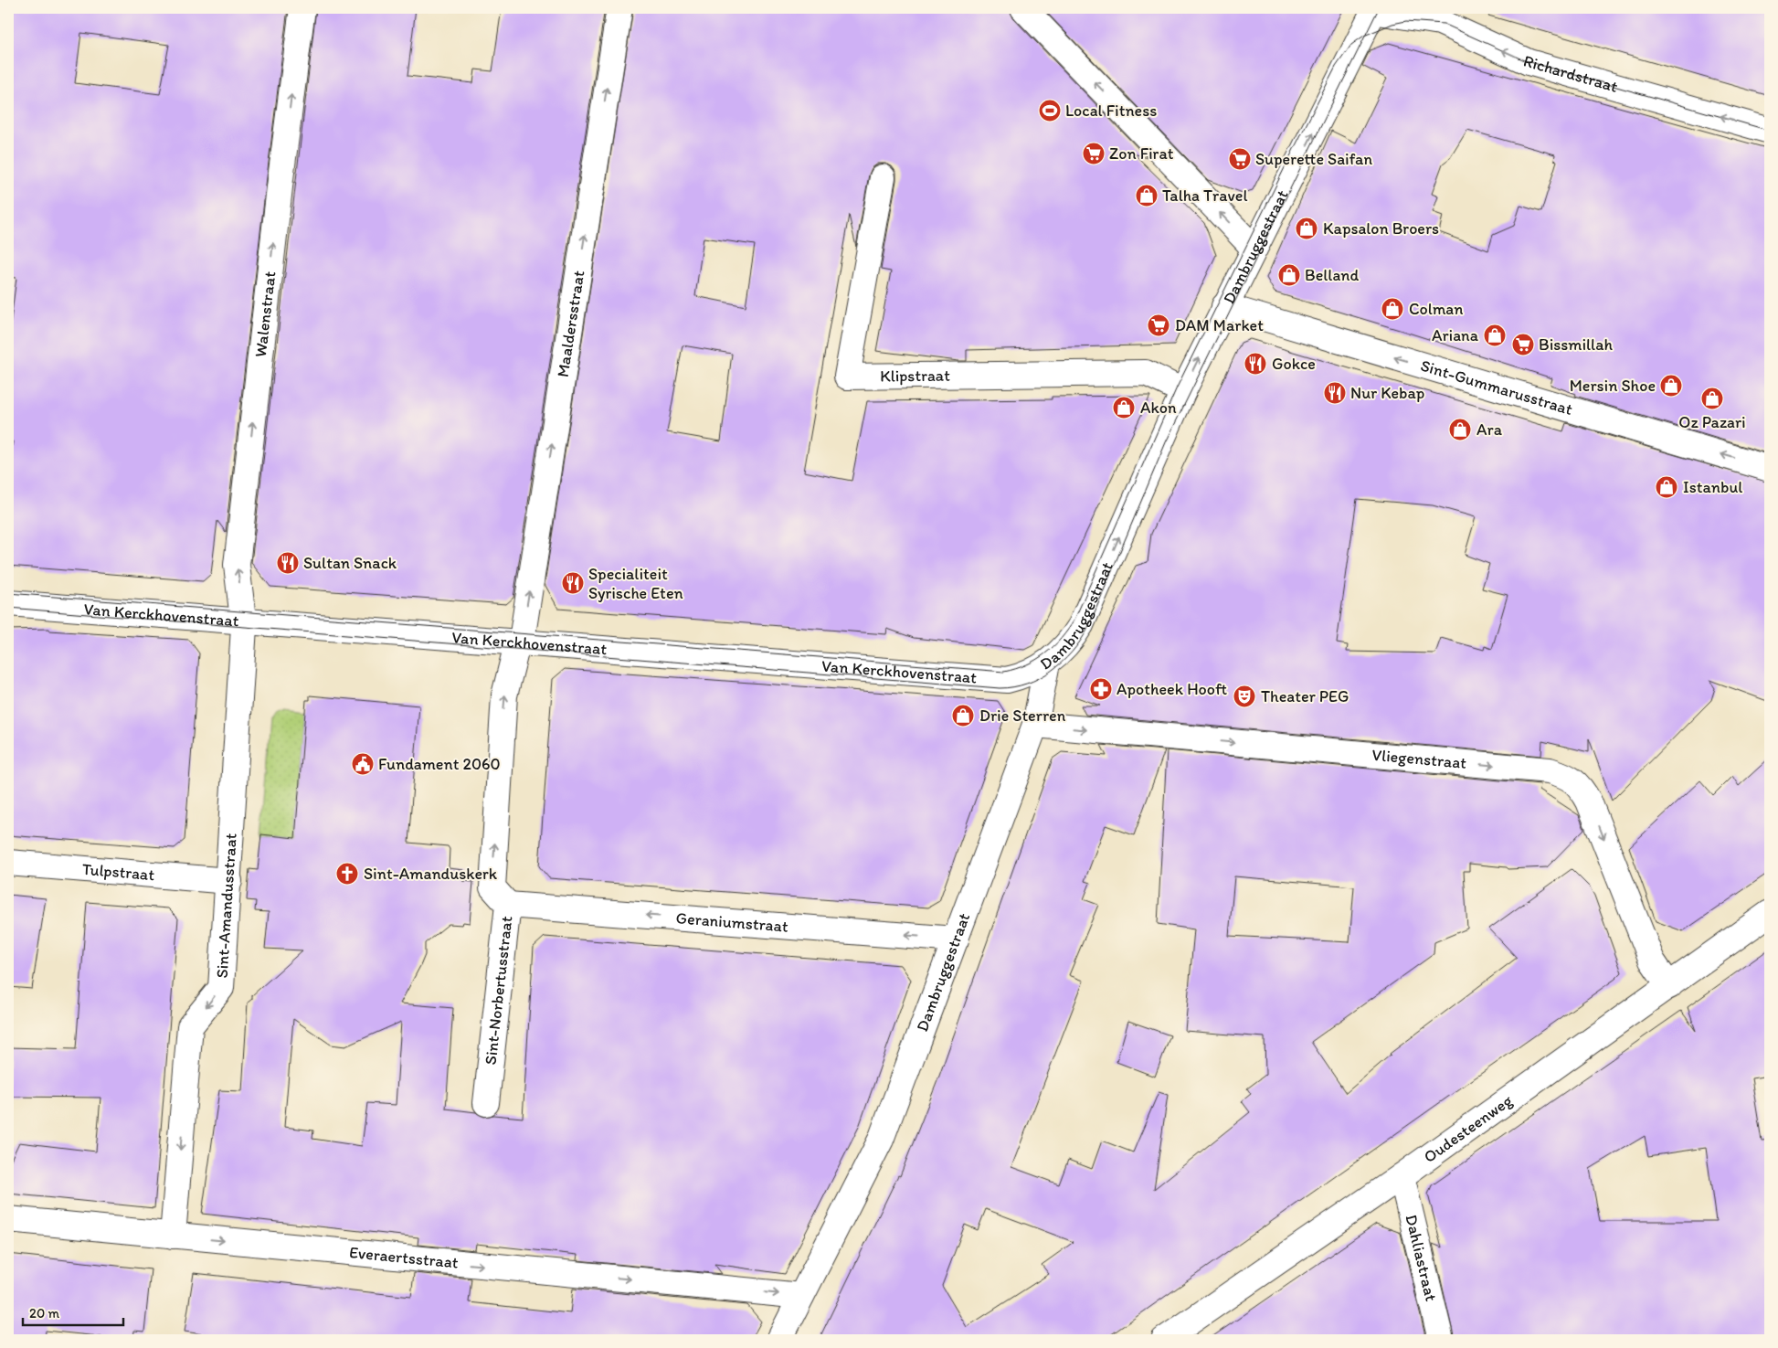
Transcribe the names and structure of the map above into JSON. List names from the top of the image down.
{
  "streets": {
    "street": [
      "Richardstraat",
      "Dambruggestraat",
      "Walenstraat",
      "Maaldersstraat",
      "Klipstraat",
      "Sint-Gummarusstraat",
      "Van Kerckhovenstraat",
      "Vliegenstraat",
      "Tulpstraat",
      "Sint-Amandusstraat",
      "Geraniumstraat",
      "Sint-Norbertusstraat",
      "Oudesteenweg",
      "Everaertsstraat",
      "Dahliastraat"
    ]
  },
  "crossings": [
    ["Richardstraat", "Dambruggestraat"],
    ["Dambruggestraat", "Klipstraat"],
    ["Dambruggestraat", "Sint-Gummarusstraat"],
    ["Dambruggestraat", "Van Kerckhovenstraat"],
    ["Dambruggestraat", "Vliegenstraat"],
    ["Dambruggestraat", "Geraniumstraat"],
    ["Dambruggestraat", "Everaertsstraat"],
    ["Walenstraat", "Van Kerckhovenstraat"],
    ["Walenstraat", "Sint-Amandusstraat"],
    ["Maaldersstraat", "Van Kerckhovenstraat"],
    ["Maaldersstraat", "Sint-Norbertusstraat"],
    ["Van Kerckhovenstraat", "Sint-Amandusstraat"],
    ["Van Kerckhovenstraat", "Sint-Norbertusstraat"],
    ["Vliegenstraat", "Oudesteenweg"],
    ["Tulpstraat", "Sint-Amandusstraat"],
    ["Sint-Amandusstraat", "Everaertsstraat"],
    ["Geraniumstraat", "Sint-Norbertusstraat"],
    ["Oudesteenweg", "Dahliastraat"]
  ],
  "one_way": [
    "Richardstraat",
    "Dambruggestraat",
    "Walenstraat",
    "Maaldersstraat",
    "Sint-Gummarusstraat",
    "Vliegenstraat",
    "Sint-Amandusstraat",
    "Geraniumstraat",
    "Sint-Norbertusstraat",
    "Everaertsstraat"
  ],
  "places": {
    "sports": ["Local Fitness"],
    "supermarket": [
      "Zon Firat",
      "Superette Saifan",
      "DAM Market",
      "Bissmillah"
    ],
    "shop": [
      "Talha Travel",
      "Kapsalon Broers",
      "Belland",
      "Colman",
      "Ariana",
      "Mersin Shoe",
      "Oz Pazari",
      "Akon",
      "Ara",
      "Istanbul",
      "Drie Sterren"
    ],
    "restaurant": [
      "Gokce",
      "Nur Kebap",
      "Sultan Snack",
      "Specialiteit Syrische Eten"
    ],
    "pharmacy": ["Apotheek Hooft"],
    "theatre": ["Theater PEG"],
    "public building": ["Fundament 2060"],
    "church": ["Sint-Amanduskerk"]
  },
  "scale_bar": "20 m"
}
